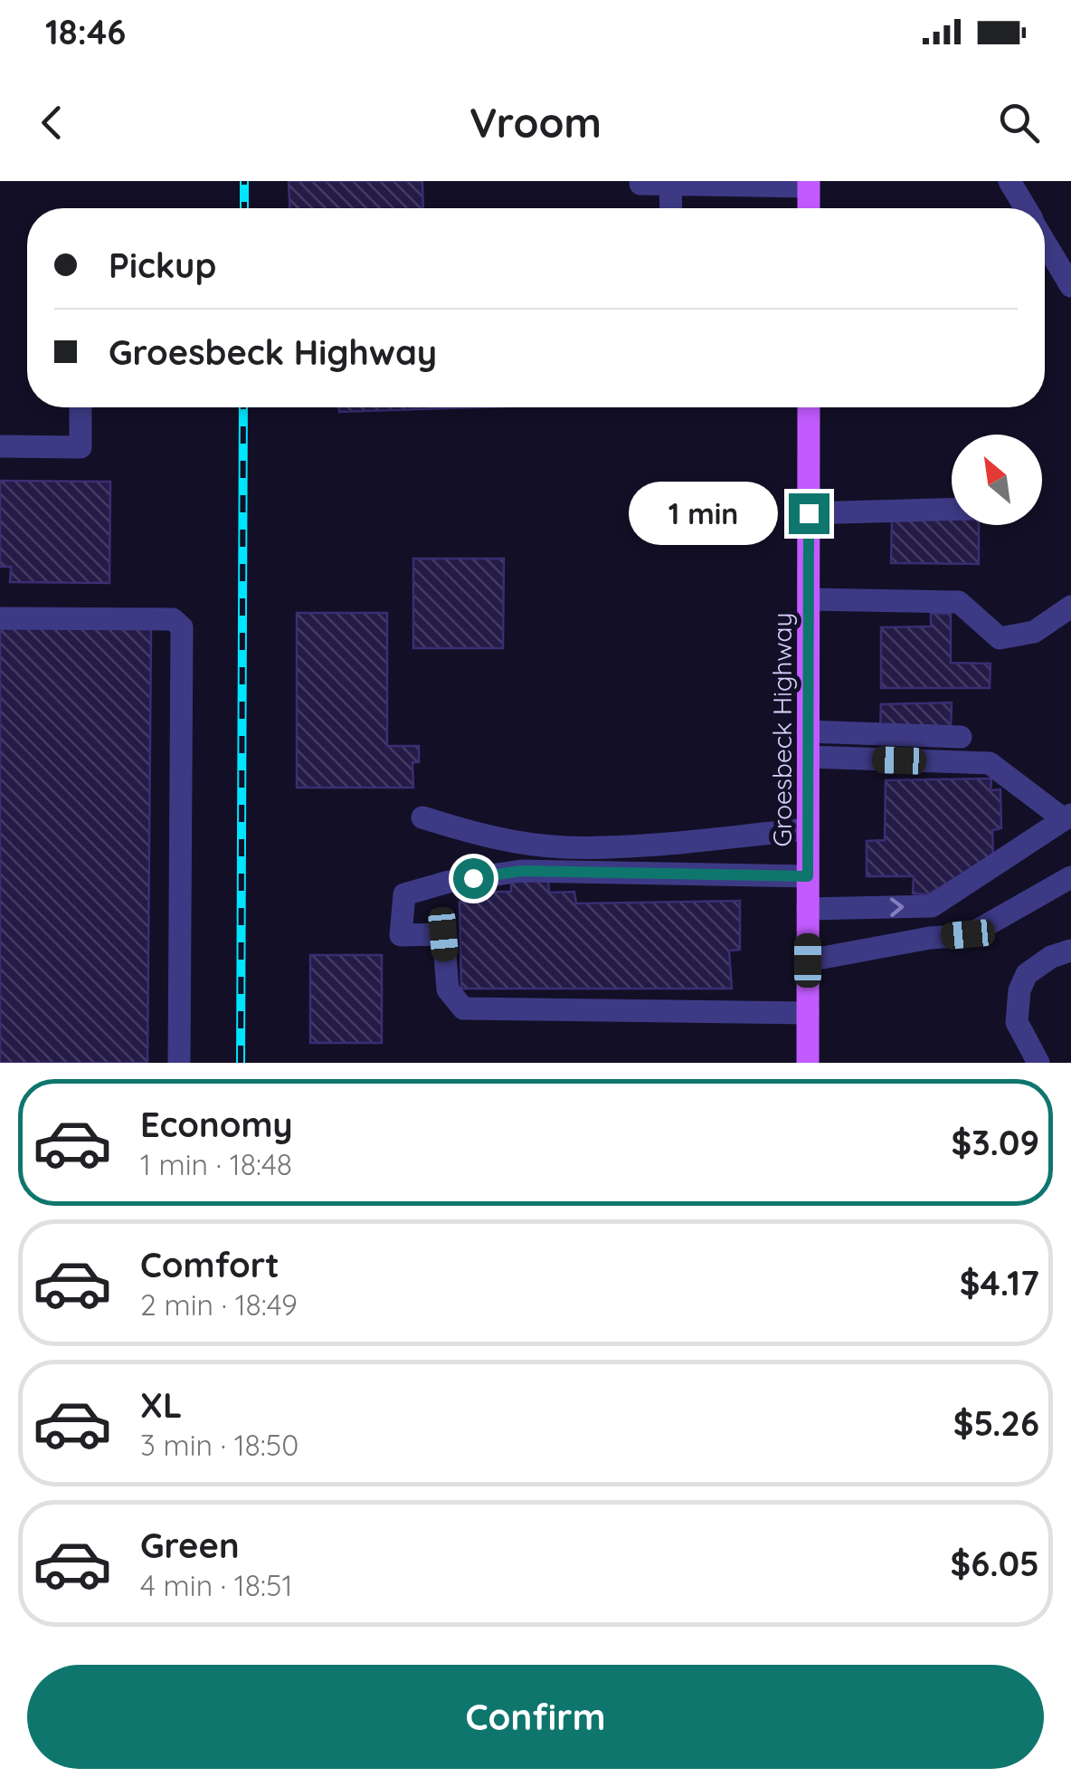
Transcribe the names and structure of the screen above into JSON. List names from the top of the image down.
{
  "streets": {
    "main road": ["Groesbeck Highway"]
  },
  "north": "top left",
  "page": {
    "status": "18:46",
    "header": "Vroom",
    "banner": ["Pickup", "Groesbeck Highway"],
    "bubble": "1 min",
    "list": [
      {
        "name": "Economy",
        "note": "1 min · 18:48",
        "value": "$3.09"
      },
      {
        "name": "Comfort",
        "note": "2 min · 18:49",
        "value": "$4.17"
      },
      {
        "name": "XL",
        "note": "3 min · 18:50",
        "value": "$5.26"
      },
      {
        "name": "Green",
        "note": "4 min · 18:51",
        "value": "$6.05"
      }
    ],
    "buttons": "Confirm"
  }
}
